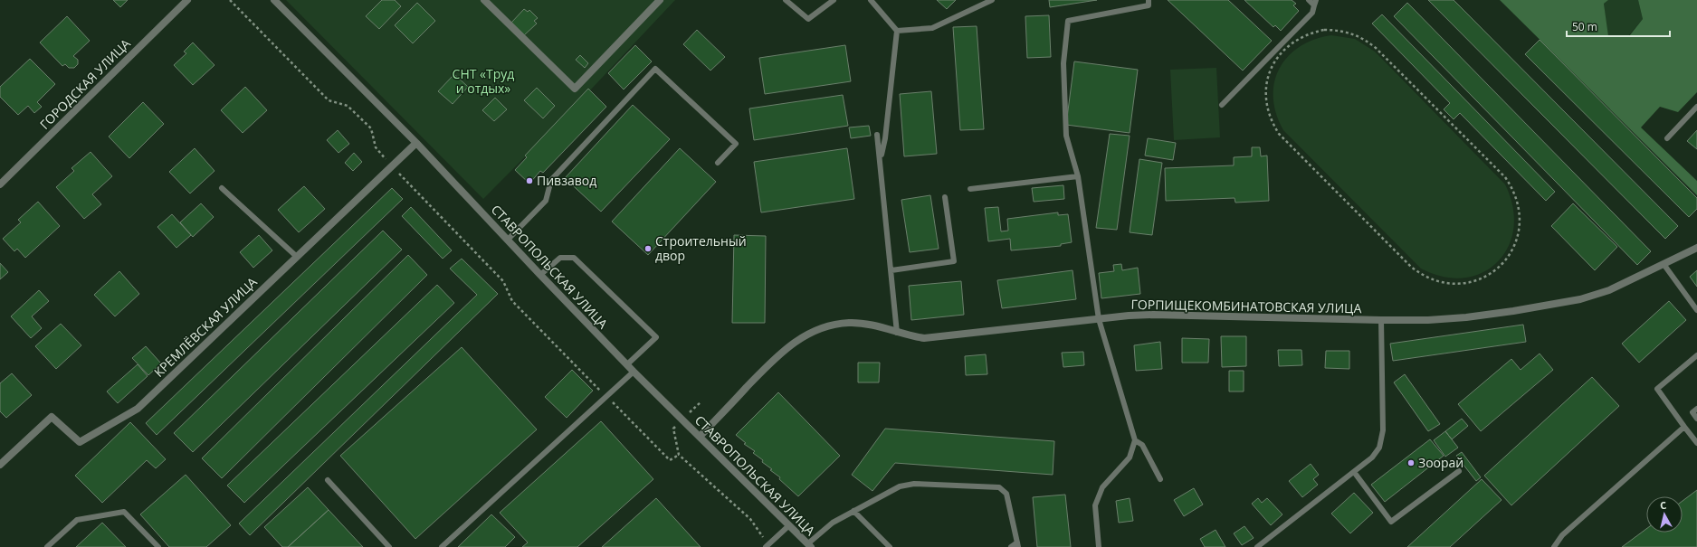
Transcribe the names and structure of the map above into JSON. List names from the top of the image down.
{
  "streets": {
    "street": [
      "ГОРОДСКАЯ УЛИЦА",
      "СТАВРОПОЛЬСКАЯ УЛИЦА",
      "ГОРПИЩЕКОМБИНАТОВСКАЯ УЛИЦА",
      "КРЕМЛЁВСКАЯ УЛИЦА"
    ]
  },
  "crossings": [
    ["СТАВРОПОЛЬСКАЯ УЛИЦА", "ГОРПИЩЕКОМБИНАТОВСКАЯ УЛИЦА"],
    ["СТАВРОПОЛЬСКАЯ УЛИЦА", "КРЕМЛЁВСКАЯ УЛИЦА"]
  ],
  "parks": ["СНТ «Труд и отдых»"],
  "places": ["Пивзавод", "Строительный двор", "Зоорай"],
  "scale_bar": "50 m",
  "north": "top"
}
